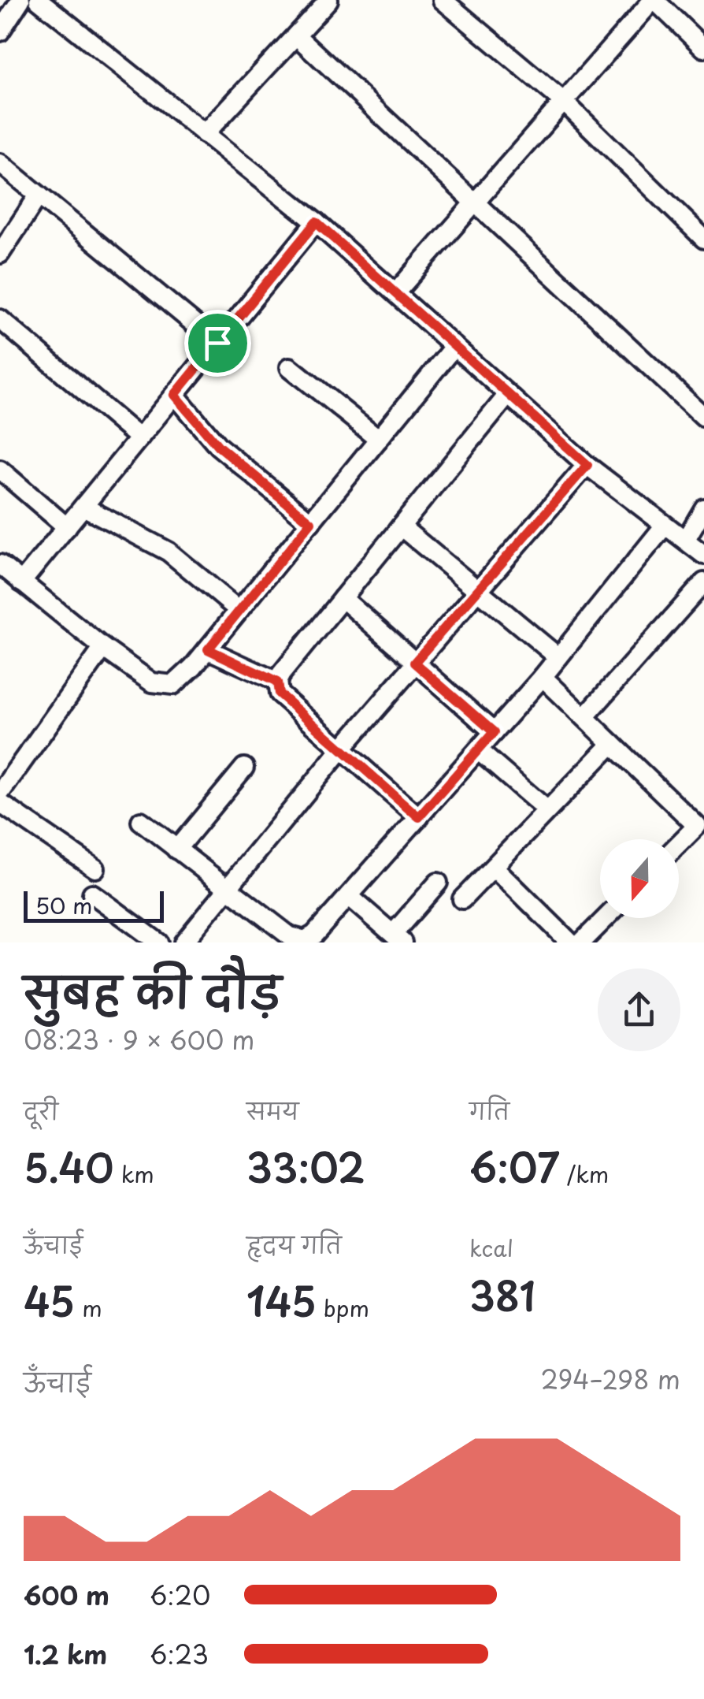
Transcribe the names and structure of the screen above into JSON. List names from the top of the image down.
{
  "scale_bar": "50 m",
  "north": "bottom",
  "page": {
    "scale": "50 m",
    "heading": ["सुबह की दौड़", "08:23 · 9 × 600 m"],
    "stats": [
      ["दूरी", "5.40 km"],
      ["समय", "33:02"],
      ["गति", "6:07 /km"],
      ["ऊँचाई", "45 m"],
      ["हृदय गति", "145 bpm"],
      ["kcal", "381"]
    ],
    "chart": ["ऊँचाई", "294–298 m"],
    "list": [
      {
        "name": "600 m",
        "note": "6:20"
      },
      {
        "name": "1.2 km",
        "note": "6:23"
      }
    ]
  }
}
